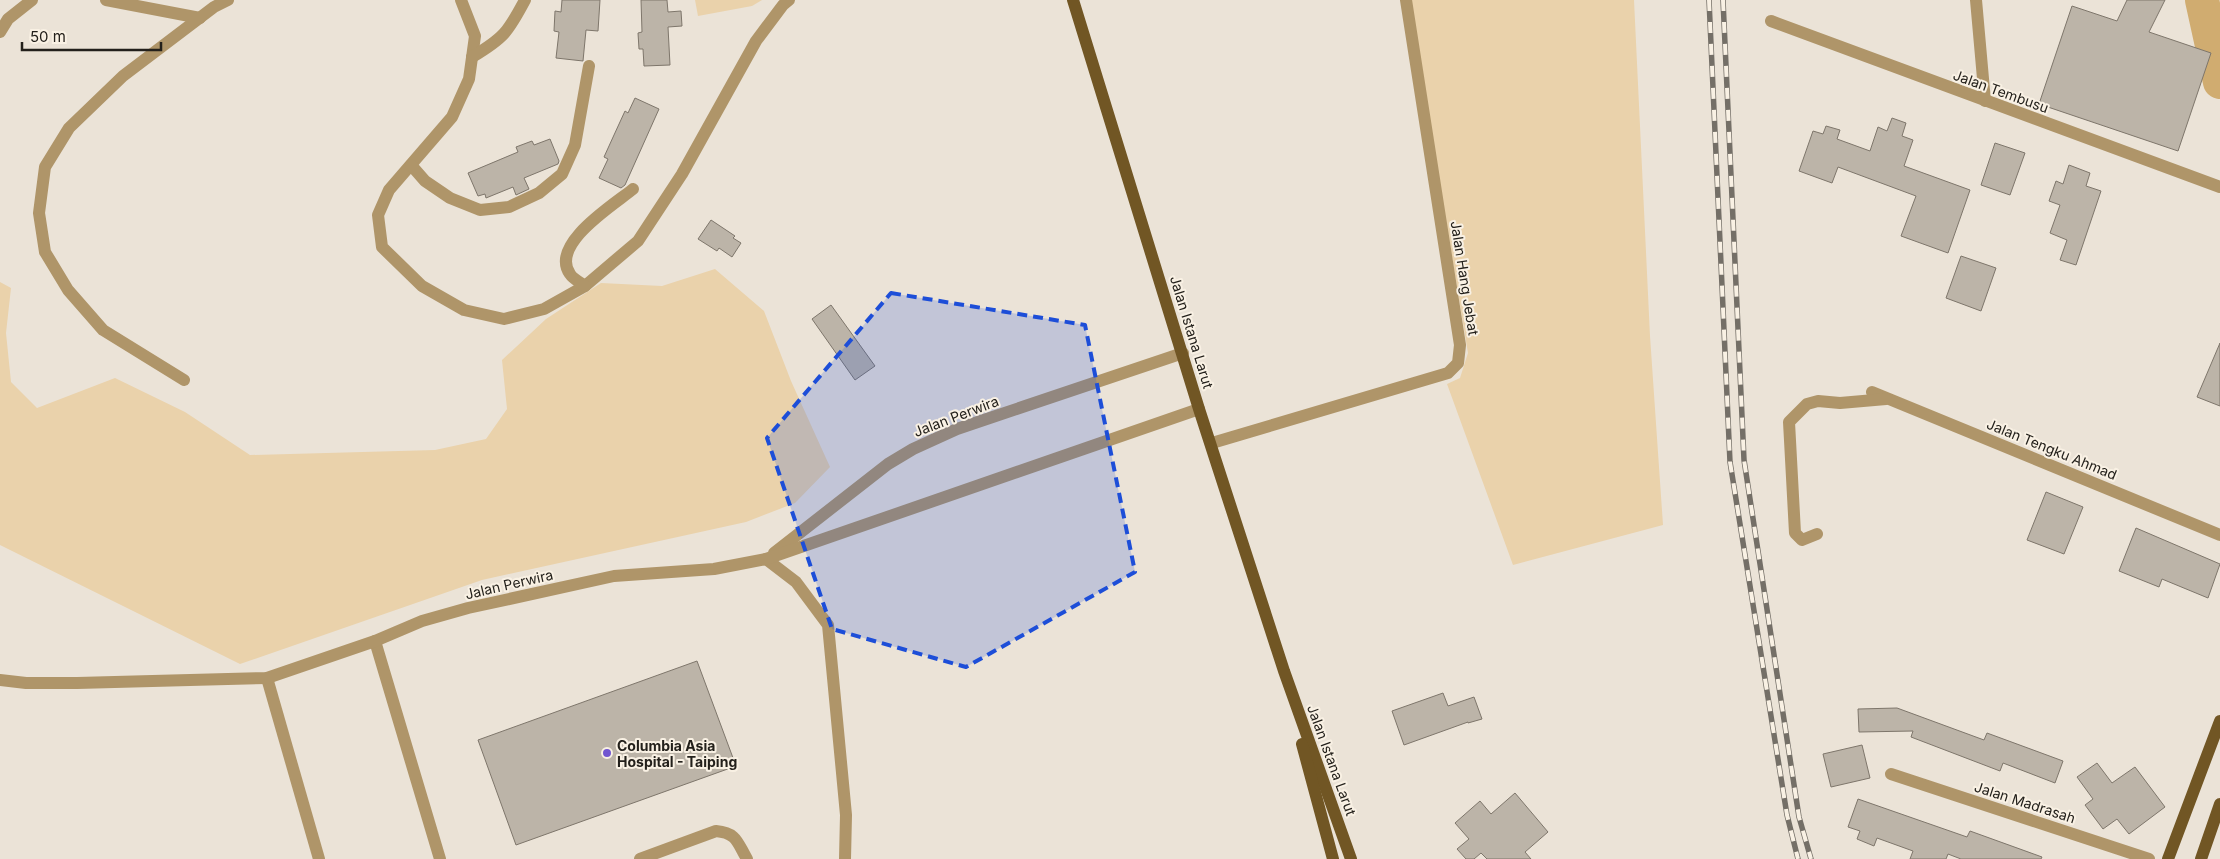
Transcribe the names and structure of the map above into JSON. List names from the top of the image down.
{
  "streets": {
    "main road": ["Jalan Istana Larut"],
    "street": [
      "Jalan Tembusu",
      "Jalan Hang Jebat",
      "Jalan Perwira",
      "Jalan Tengku Ahmad",
      "Jalan Madrasah"
    ]
  },
  "crossings": [
    ["Jalan Hang Jebat", "Jalan Istana Larut"],
    ["Jalan Istana Larut", "Jalan Perwira"]
  ],
  "places": ["Columbia Asia Hospital - Taiping"],
  "scale_bar": "50 m"
}
